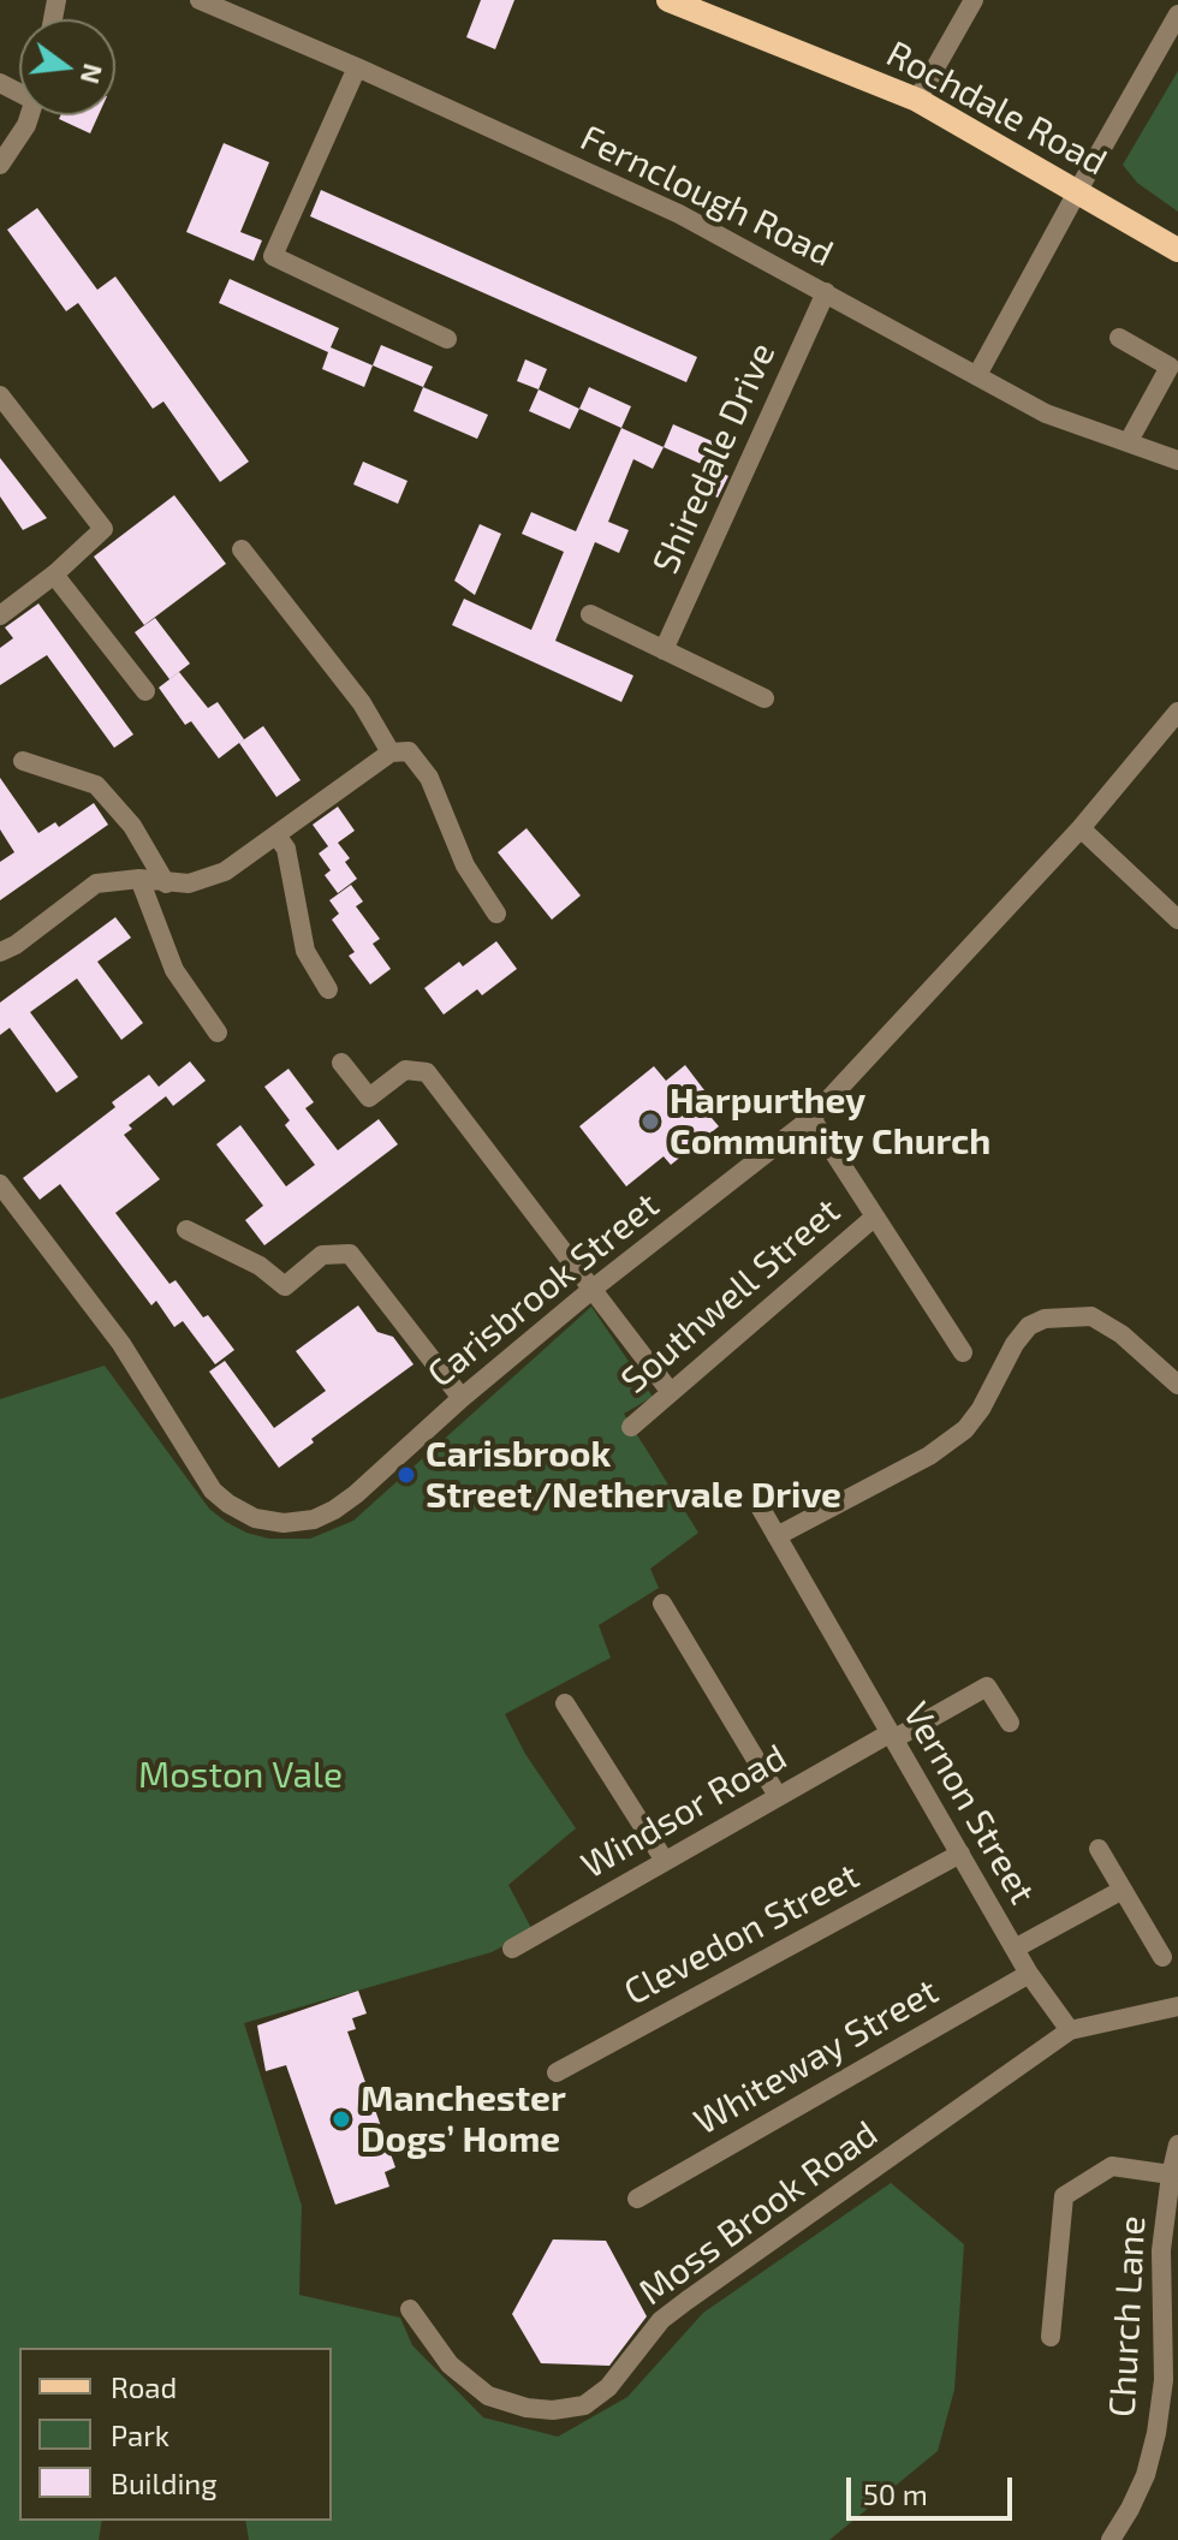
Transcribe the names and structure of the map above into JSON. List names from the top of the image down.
{
  "streets": {
    "main road": ["Rochdale Road"],
    "street": [
      "Fernclough Road",
      "Shiredale Drive",
      "Carisbrook Street",
      "Southwell Street",
      "Vernon Street",
      "Windsor Road",
      "Clevedon Street",
      "Whiteway Street",
      "Moss Brook Road",
      "Church Lane"
    ]
  },
  "crossings": [
    ["Fernclough Road", "Shiredale Drive"],
    ["Vernon Street", "Windsor Road"],
    ["Vernon Street", "Clevedon Street"],
    ["Vernon Street", "Whiteway Street"],
    ["Vernon Street", "Moss Brook Road"]
  ],
  "parks": ["Moston Vale"],
  "places": ["Harpurthey Community Church", "Carisbrook Street/Nethervale Drive", "Manchester Dogs’ Home"],
  "legend": ["Road", "Park", "Building"],
  "scale_bar": "50 m",
  "north": "right"
}
